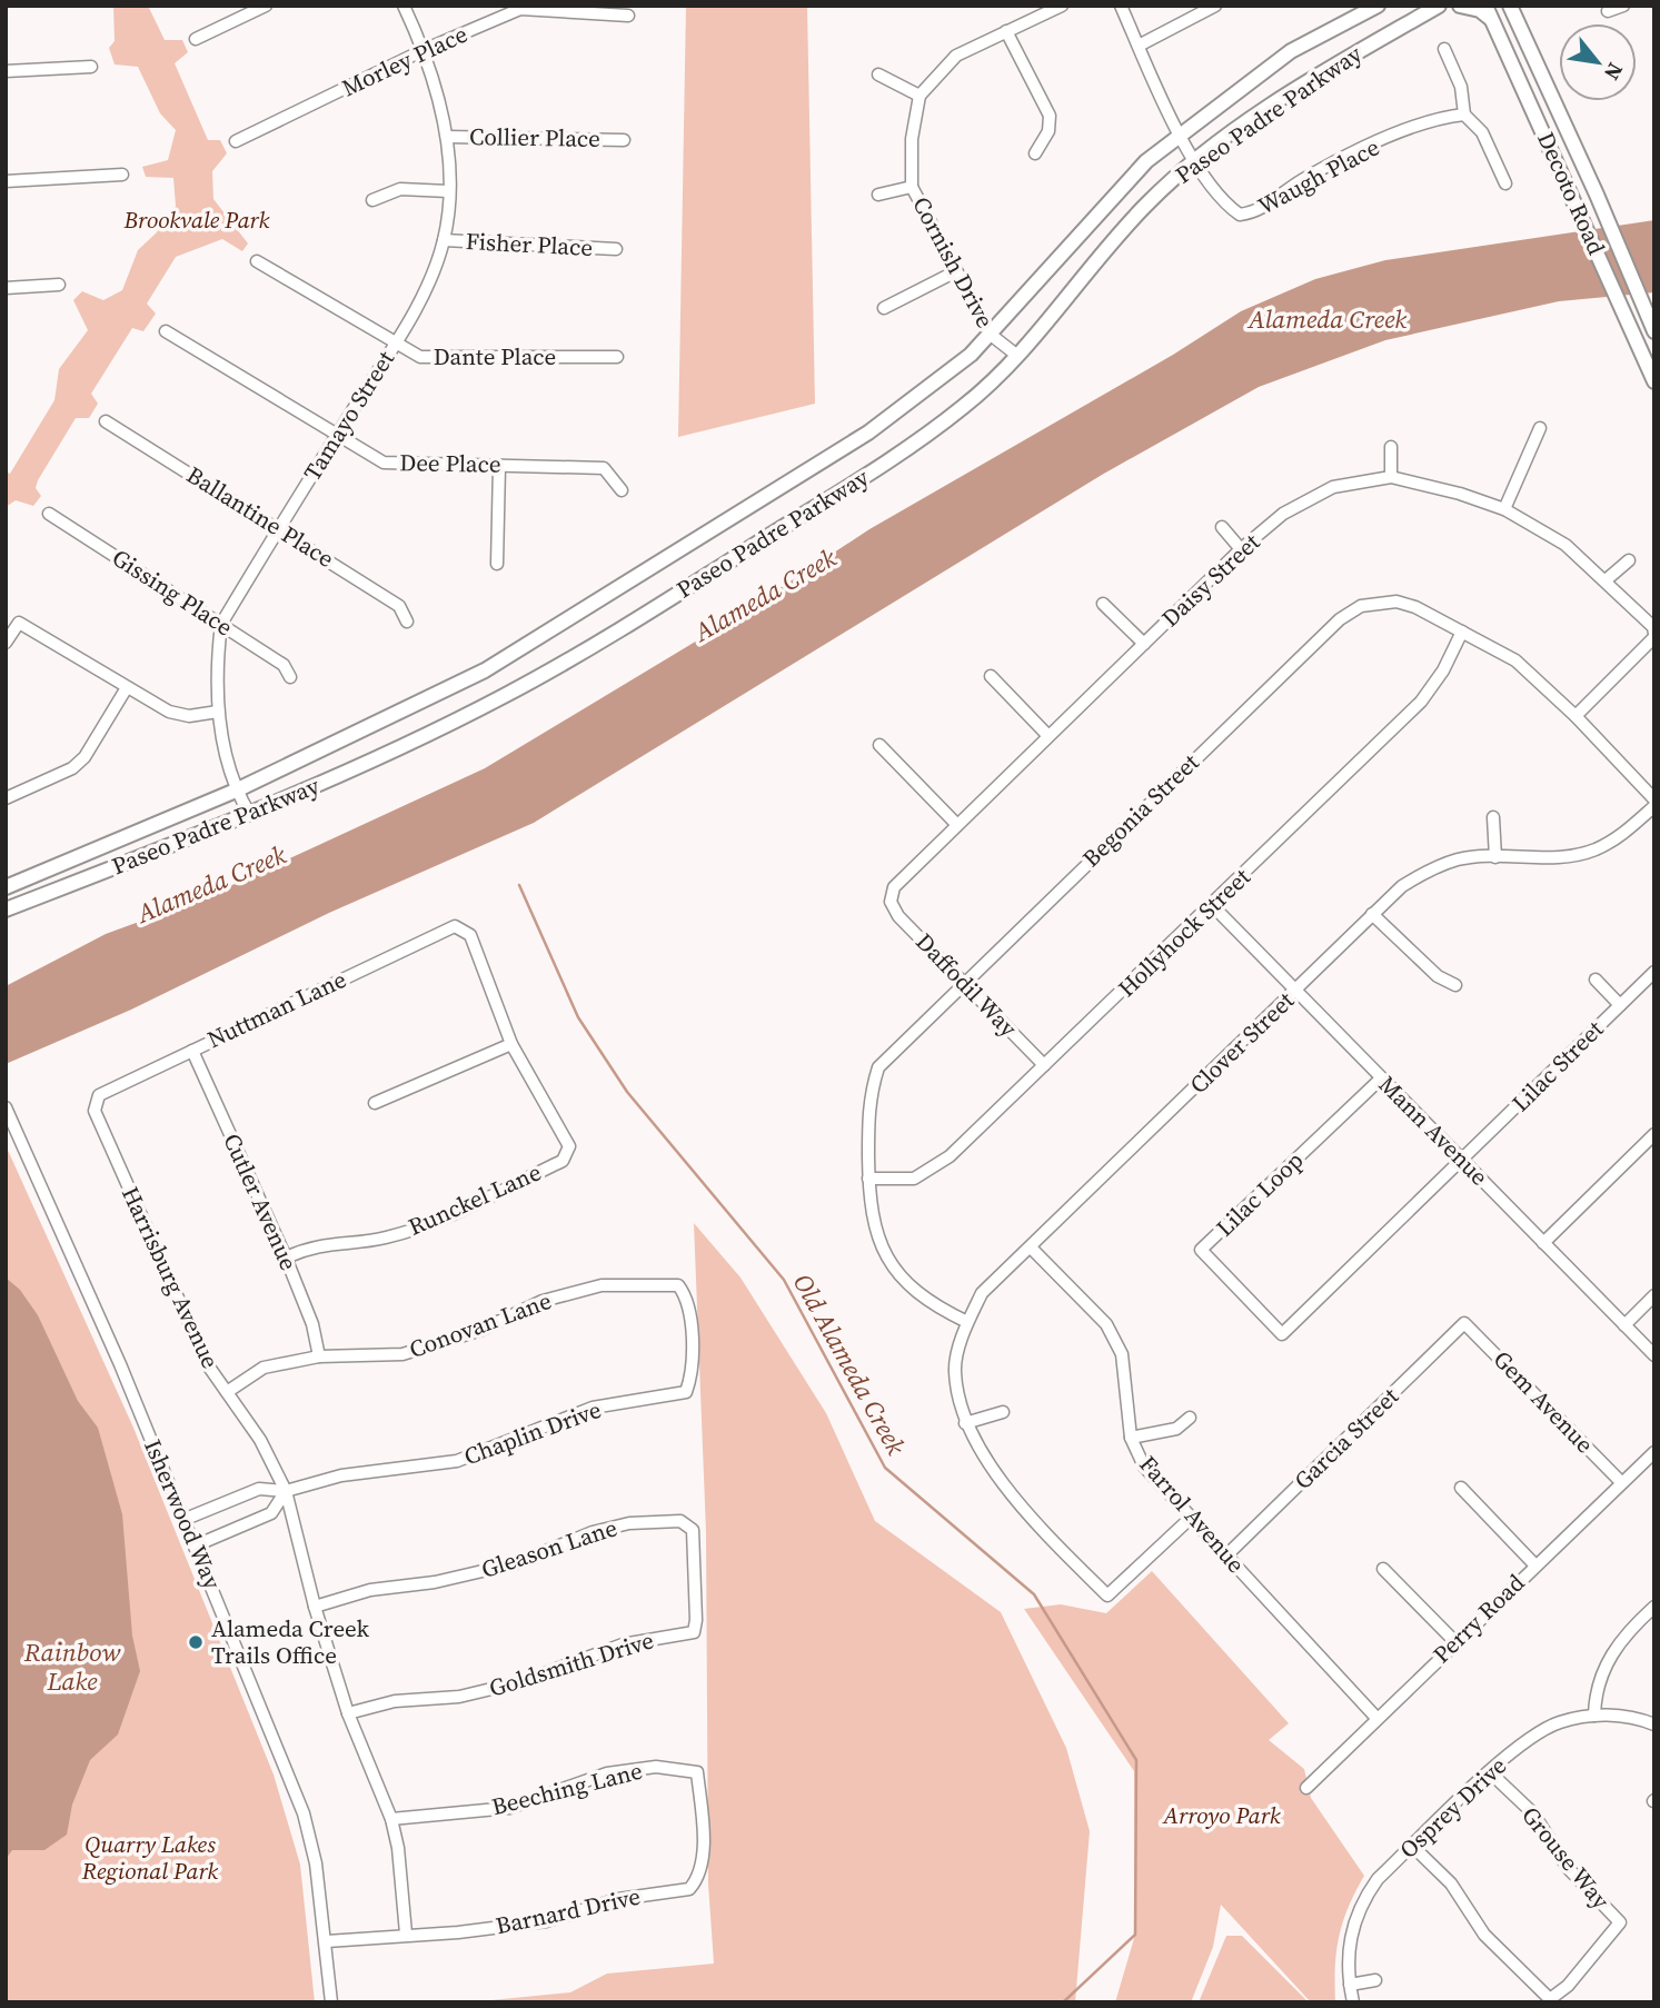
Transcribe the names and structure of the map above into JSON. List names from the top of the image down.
{
  "streets": {
    "main road": ["Paseo Padre Parkway", "Decoto Road"],
    "street": [
      "Morley Place",
      "Collier Place",
      "Waugh Place",
      "Fisher Place",
      "Cornish Drive",
      "Dante Place",
      "Tamayo Street",
      "Dee Place",
      "Ballantine Place",
      "Daisy Street",
      "Gissing Place",
      "Begonia Street",
      "Hollyhock Street",
      "Daffodil Way",
      "Nuttman Lane",
      "Clover Street",
      "Lilac Street",
      "Mann Avenue",
      "Lilac Loop",
      "Runckel Lane",
      "Cutler Avenue",
      "Harrisburg Avenue",
      "Conovan Lane",
      "Gem Avenue",
      "Chaplin Drive",
      "Garcia Street",
      "Isherwood Way",
      "Farrol Avenue",
      "Gleason Lane",
      "Perry Road",
      "Goldsmith Drive",
      "Beeching Lane",
      "Osprey Drive",
      "Grouse Way",
      "Barnard Drive"
    ]
  },
  "crossings": [
    ["Morley Place", "Tamayo Street"],
    ["Paseo Padre Parkway", "Waugh Place"],
    ["Paseo Padre Parkway", "Cornish Drive"],
    ["Paseo Padre Parkway", "Tamayo Street"],
    ["Collier Place", "Tamayo Street"],
    ["Fisher Place", "Tamayo Street"],
    ["Dante Place", "Tamayo Street"],
    ["Tamayo Street", "Dee Place"],
    ["Tamayo Street", "Ballantine Place"],
    ["Tamayo Street", "Gissing Place"],
    ["Daisy Street", "Daffodil Way"],
    ["Begonia Street", "Hollyhock Street"],
    ["Begonia Street", "Daffodil Way"],
    ["Begonia Street", "Clover Street"],
    ["Hollyhock Street", "Daffodil Way"],
    ["Hollyhock Street", "Mann Avenue"],
    ["Nuttman Lane", "Runckel Lane"],
    ["Nuttman Lane", "Cutler Avenue"],
    ["Nuttman Lane", "Harrisburg Avenue"],
    ["Clover Street", "Mann Avenue"],
    ["Clover Street", "Farrol Avenue"],
    ["Lilac Street", "Mann Avenue"],
    ["Lilac Street", "Lilac Loop"],
    ["Mann Avenue", "Lilac Loop"],
    ["Runckel Lane", "Cutler Avenue"],
    ["Cutler Avenue", "Conovan Lane"],
    ["Harrisburg Avenue", "Conovan Lane"],
    ["Harrisburg Avenue", "Chaplin Drive"],
    ["Harrisburg Avenue", "Gleason Lane"],
    ["Harrisburg Avenue", "Goldsmith Drive"],
    ["Harrisburg Avenue", "Beeching Lane"],
    ["Harrisburg Avenue", "Barnard Drive"],
    ["Conovan Lane", "Chaplin Drive"],
    ["Gem Avenue", "Garcia Street"],
    ["Gem Avenue", "Perry Road"],
    ["Chaplin Drive", "Isherwood Way"],
    ["Garcia Street", "Farrol Avenue"],
    ["Isherwood Way", "Barnard Drive"],
    ["Farrol Avenue", "Perry Road"],
    ["Gleason Lane", "Goldsmith Drive"],
    ["Beeching Lane", "Barnard Drive"],
    ["Osprey Drive", "Grouse Way"]
  ],
  "water": ["Alameda Creek", "Old Alameda Creek", "Rainbow Lake"],
  "parks": ["Brookvale Park", "Arroyo Park", "Quarry Lakes Regional Park"],
  "places": ["Alameda Creek Trails Office"],
  "north": "bottom right"
}
